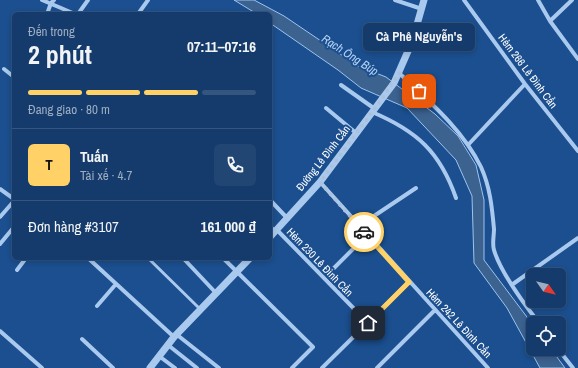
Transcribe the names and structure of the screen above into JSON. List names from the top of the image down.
{
  "streets": {
    "street": [
      "Hẻm 266 Lê Đình Cẩn",
      "Đường Lê Đình Cẩn",
      "Hẻm 230 Lê Đình Cẩn",
      "Hẻm 242 Lê Đình Cẩn"
    ]
  },
  "crossings": [
    ["Đường Lê Đình Cẩn", "Hẻm 230 Lê Đình Cẩn"],
    ["Đường Lê Đình Cẩn", "Hẻm 242 Lê Đình Cẩn"]
  ],
  "water": ["Rạch Ông Búp"],
  "places": ["Cà Phê Nguyễn's"],
  "north": "bottom right",
  "page": {
    "heading": ["2 phút", "Đến trong", "07:11–07:16"],
    "panel": [
      "Tuấn",
      "Tài xế · 4.7",
      "Đơn hàng #3107",
      "161 000 ₫"
    ],
    "bubble": "Cà Phê Nguyễn's",
    "bar": "Đang giao · 80 m",
    "round": "T"
  }
}
